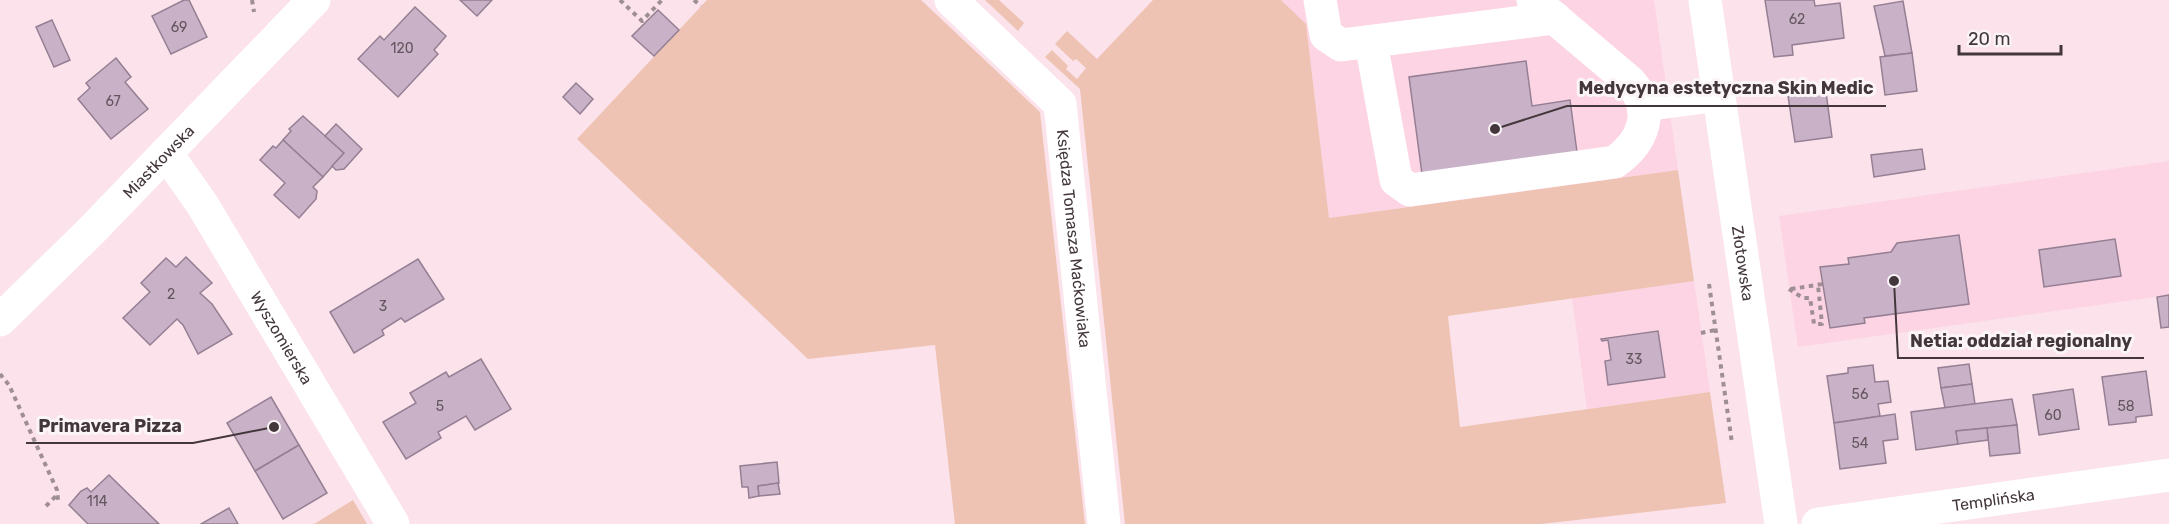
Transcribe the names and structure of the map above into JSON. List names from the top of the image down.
{
  "streets": {
    "street": [
      "Miastkowska",
      "Księdza Tomasza Maćkowiaka",
      "Złotowska",
      "Wyszomierska",
      "Templińska"
    ]
  },
  "crossings": [
    ["Miastkowska", "Wyszomierska"]
  ],
  "places": ["Medycyna estetyczna Skin Medic", "Netia: oddział regionalny", "Primavera Pizza"],
  "house_numbers": [
    "62",
    "69",
    "120",
    "67",
    "2",
    "3",
    "33",
    "56",
    "5",
    "58",
    "60",
    "54",
    "114"
  ],
  "scale_bar": "20 m"
}
